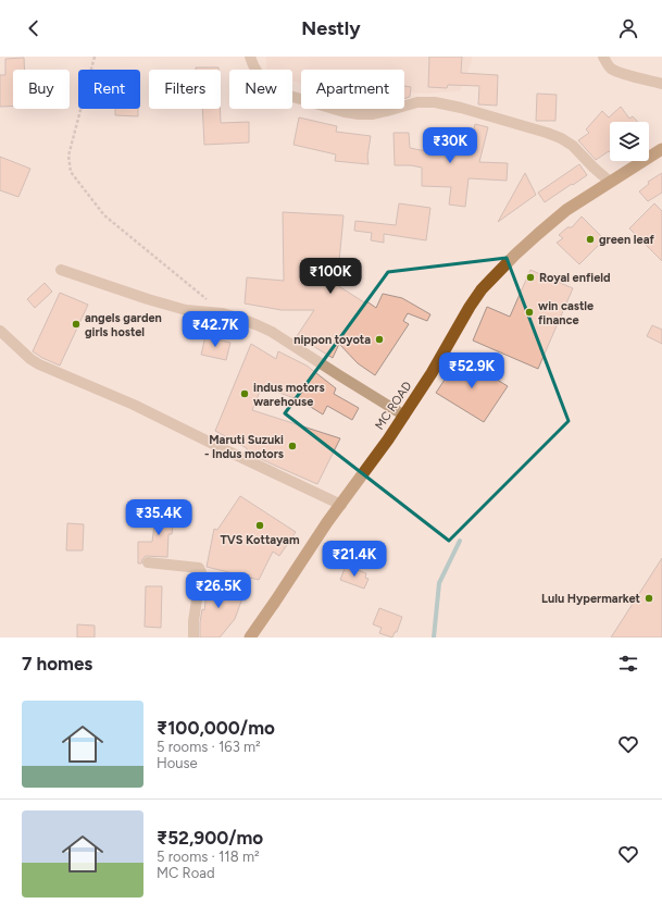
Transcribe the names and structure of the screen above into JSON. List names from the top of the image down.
{
  "streets": {
    "highway": ["MC ROAD"]
  },
  "places": [
    "green leaf",
    "Royal enfield",
    "win castle finance",
    "angels garden girls hostel",
    "nippon toyota",
    "indus motors warehouse",
    "Maruti Suzuki - Indus motors",
    "TVS Kottayam",
    "Lulu Hypermarket"
  ],
  "page": {
    "header": "Nestly",
    "chip": [
      "Buy",
      "Rent",
      "Filters",
      "New",
      "Apartment"
    ],
    "price": [
      "₹30K",
      "₹100K",
      "₹42.7K",
      "₹52.9K",
      "₹35.4K",
      "₹21.4K",
      "₹26.5K"
    ],
    "heading": "7 homes",
    "list": [
      {
        "name": "₹100,000/mo",
        "note": "5 rooms · 163 m² · House"
      },
      {
        "name": "₹52,900/mo",
        "note": "5 rooms · 118 m² · MC Road"
      }
    ]
  }
}
